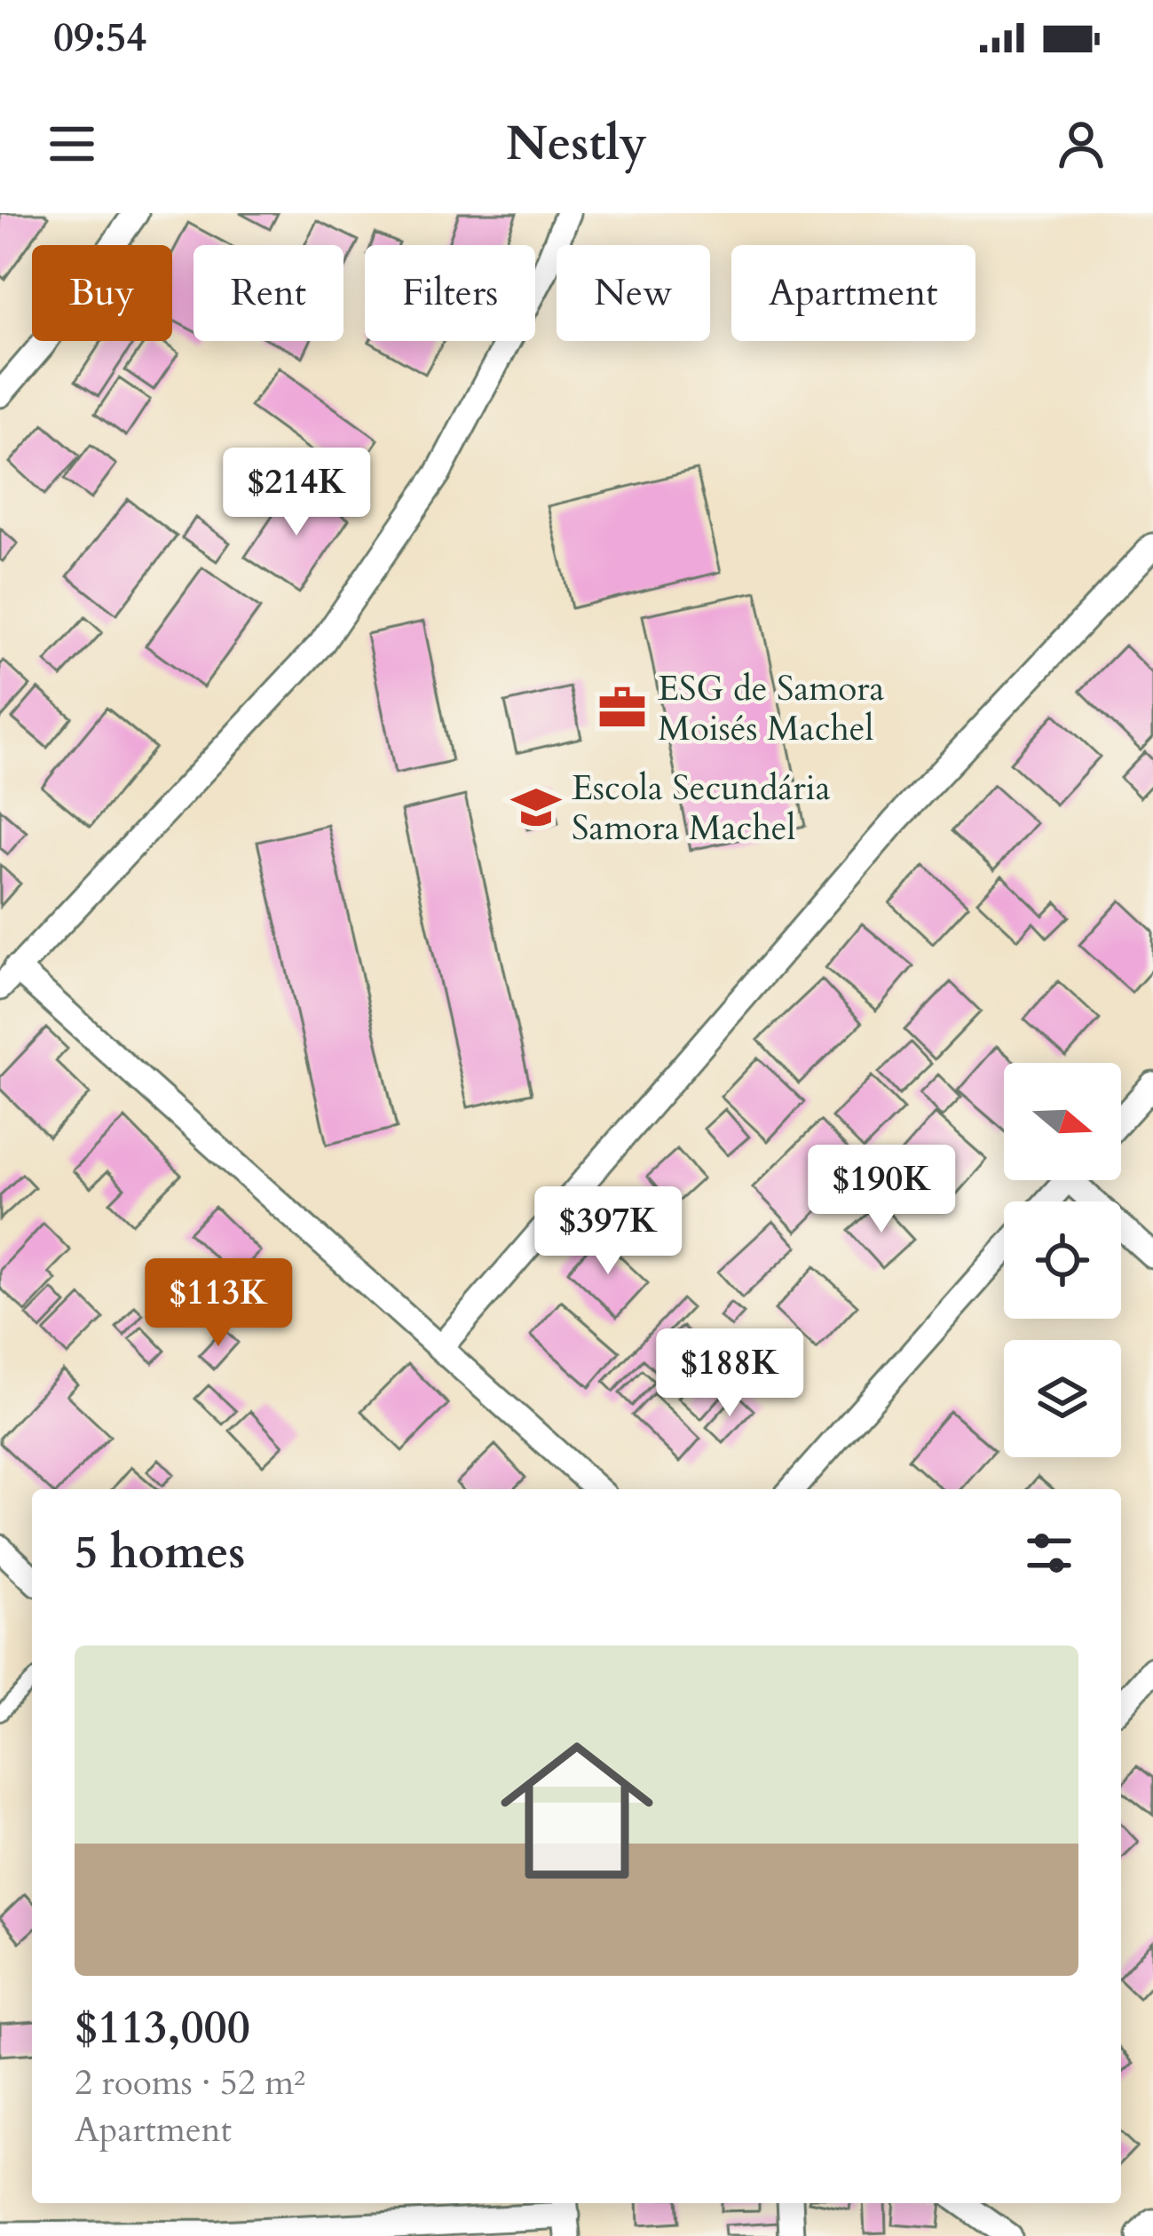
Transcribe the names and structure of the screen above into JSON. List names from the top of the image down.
{
  "places": {
    "office": ["ESG de Samora Moisés Machel"],
    "school or university": ["Escola Secundária Samora Machel"]
  },
  "north": "right",
  "page": {
    "status": "09:54",
    "header": "Nestly",
    "chip": [
      "Buy",
      "Rent",
      "Filters",
      "New",
      "Apartment"
    ],
    "price": [
      "$214K",
      "$190K",
      "$397K",
      "$113K",
      "$188K"
    ],
    "heading": "5 homes",
    "list": [
      {
        "name": "$113,000",
        "note": "2 rooms · 52 m² · Apartment"
      }
    ]
  }
}
